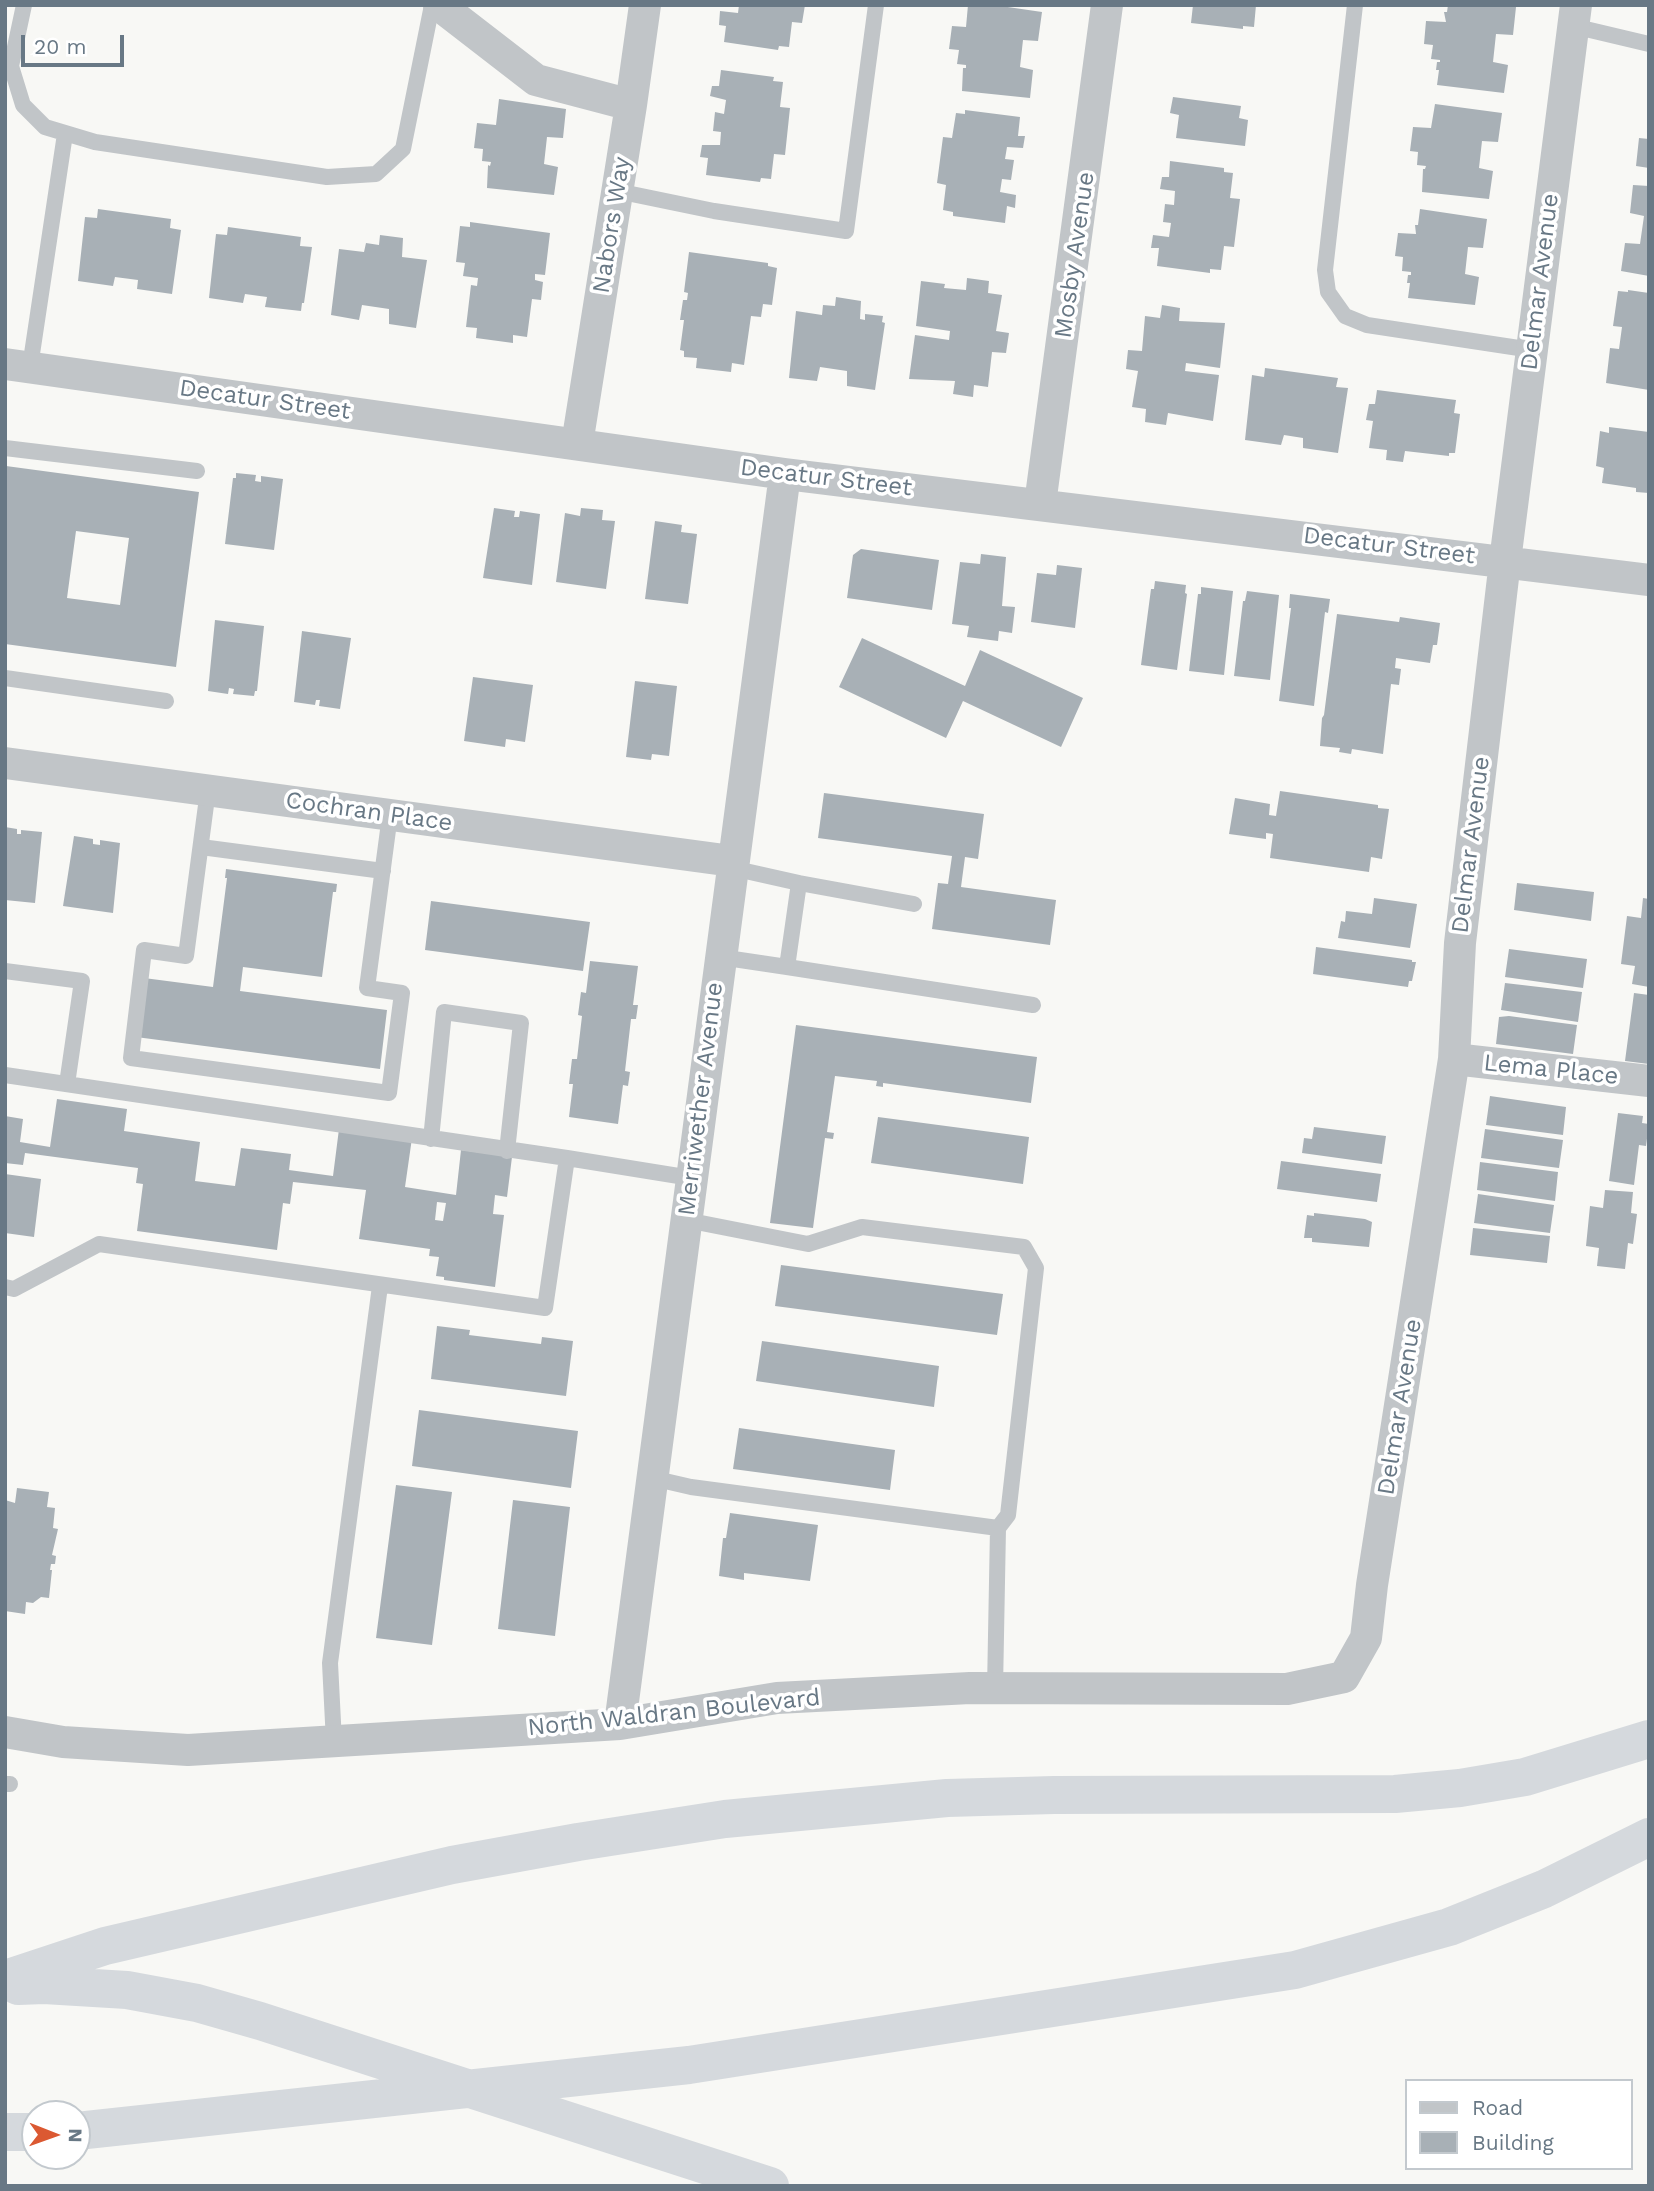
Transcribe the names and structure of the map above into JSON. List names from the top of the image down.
{
  "streets": {
    "street": [
      "Nabors Way",
      "Mosby Avenue",
      "Delmar Avenue",
      "Decatur Street",
      "Cochran Place",
      "Lema Place",
      "Merriwether Avenue",
      "North Waldran Boulevard"
    ]
  },
  "crossings": [
    ["Nabors Way", "Decatur Street"],
    ["Mosby Avenue", "Decatur Street"],
    ["Delmar Avenue", "Decatur Street"],
    ["Delmar Avenue", "Lema Place"],
    ["Delmar Avenue", "North Waldran Boulevard"],
    ["Decatur Street", "Merriwether Avenue"],
    ["Cochran Place", "Merriwether Avenue"],
    ["Merriwether Avenue", "North Waldran Boulevard"]
  ],
  "legend": ["Road", "Building"],
  "scale_bar": "20 m",
  "north": "right"
}
